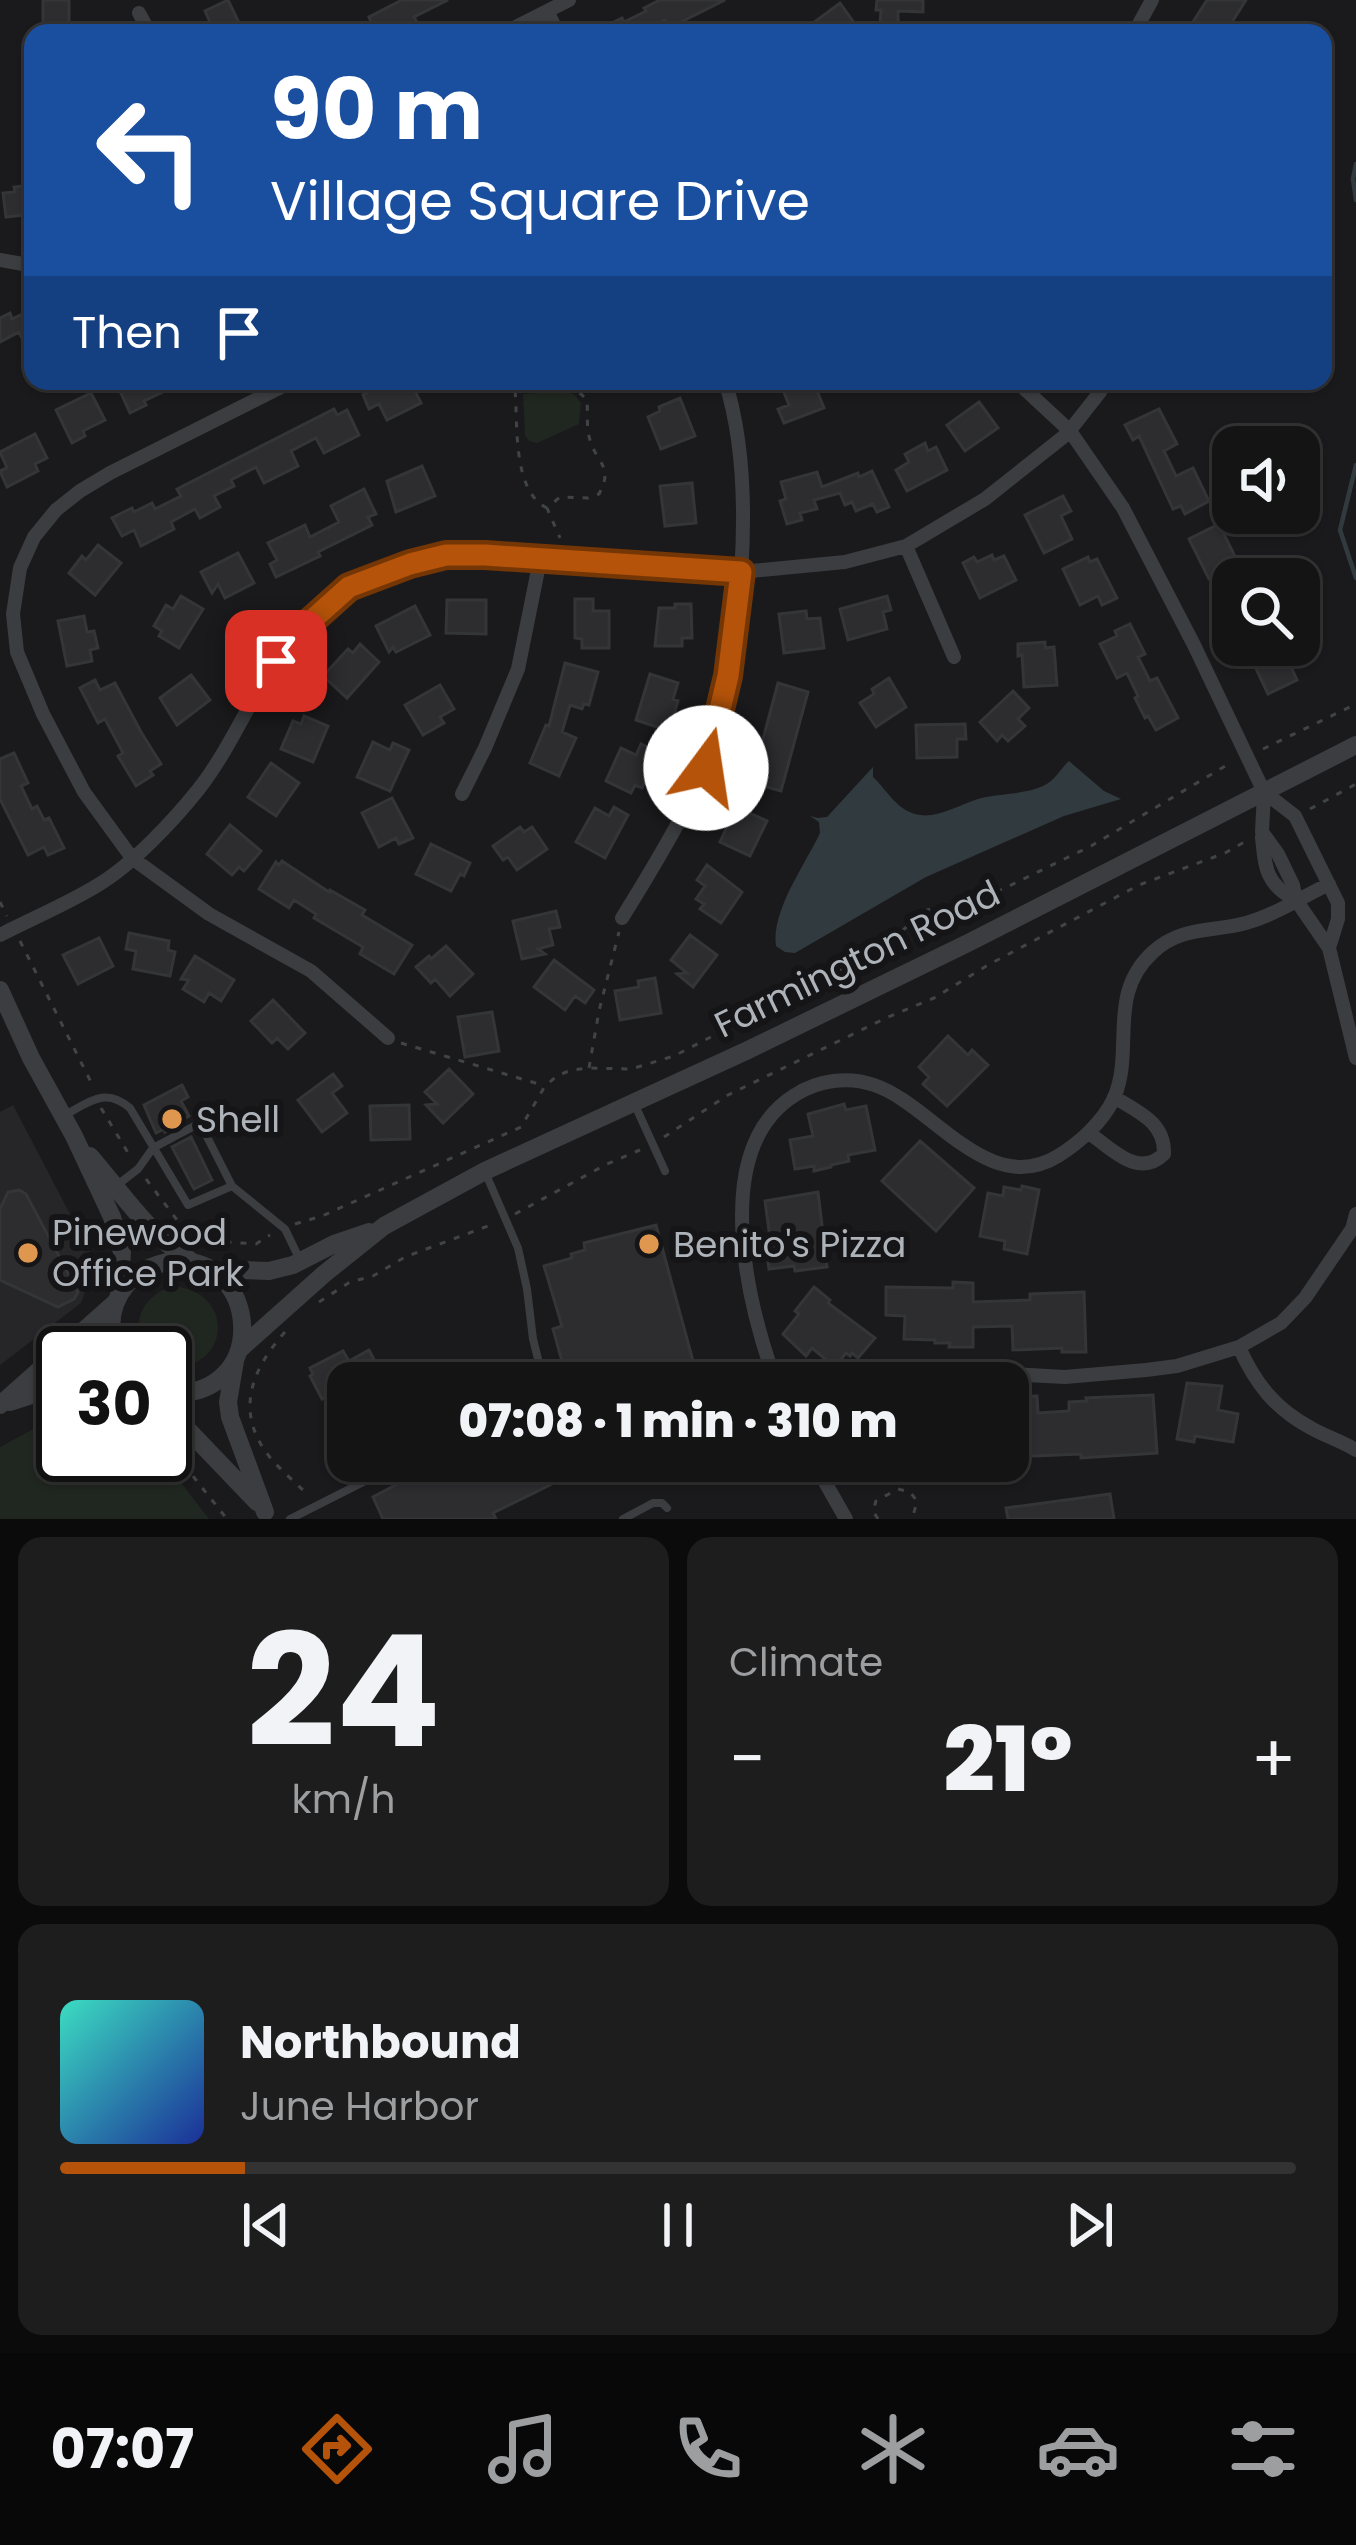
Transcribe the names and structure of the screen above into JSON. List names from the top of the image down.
{
  "streets": {
    "street": ["Farmington Road"]
  },
  "places": ["Shell", "Benito's Pizza", "Pinewood Office Park"],
  "page": {
    "turn": ["90 m", "Village Square Drive"],
    "then": "Then",
    "limit": "30",
    "trip": "07:08 · 1 min · 310 m",
    "tile": [
      ["24", "km/h"],
      "Climate"
    ],
    "heat": ["−", "21°", "+"],
    "song": ["Northbound", "June Harbor"],
    "tabs": "07:07"
  }
}
